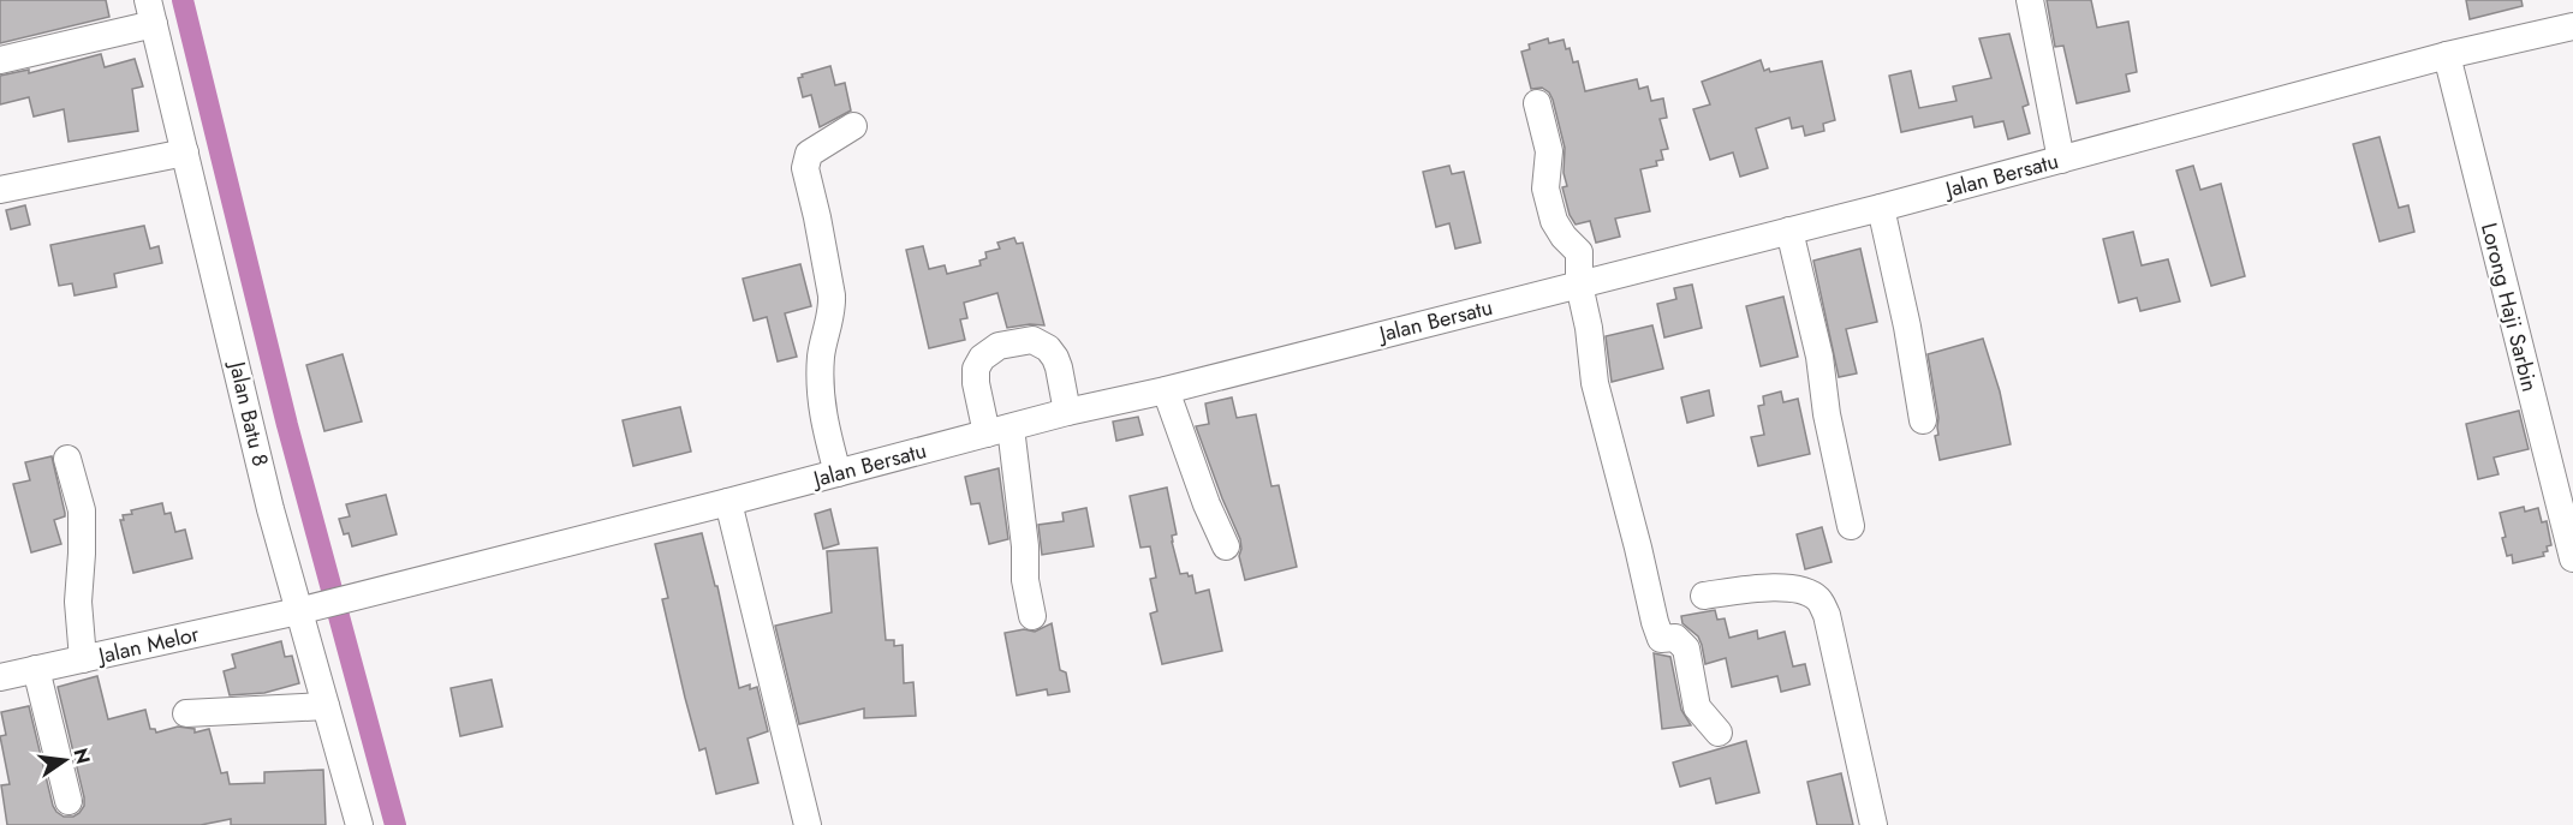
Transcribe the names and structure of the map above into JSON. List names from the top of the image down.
{
  "streets": {
    "street": [
      "Jalan Bersatu",
      "Lorong Haji Sarbin",
      "Jalan Batu 8",
      "Jalan Melor"
    ]
  },
  "crossings": [
    ["Jalan Bersatu", "Lorong Haji Sarbin"],
    ["Jalan Bersatu", "Jalan Batu 8"],
    ["Jalan Bersatu", "Jalan Melor"],
    ["Jalan Batu 8", "Jalan Melor"]
  ],
  "north": "right"
}
